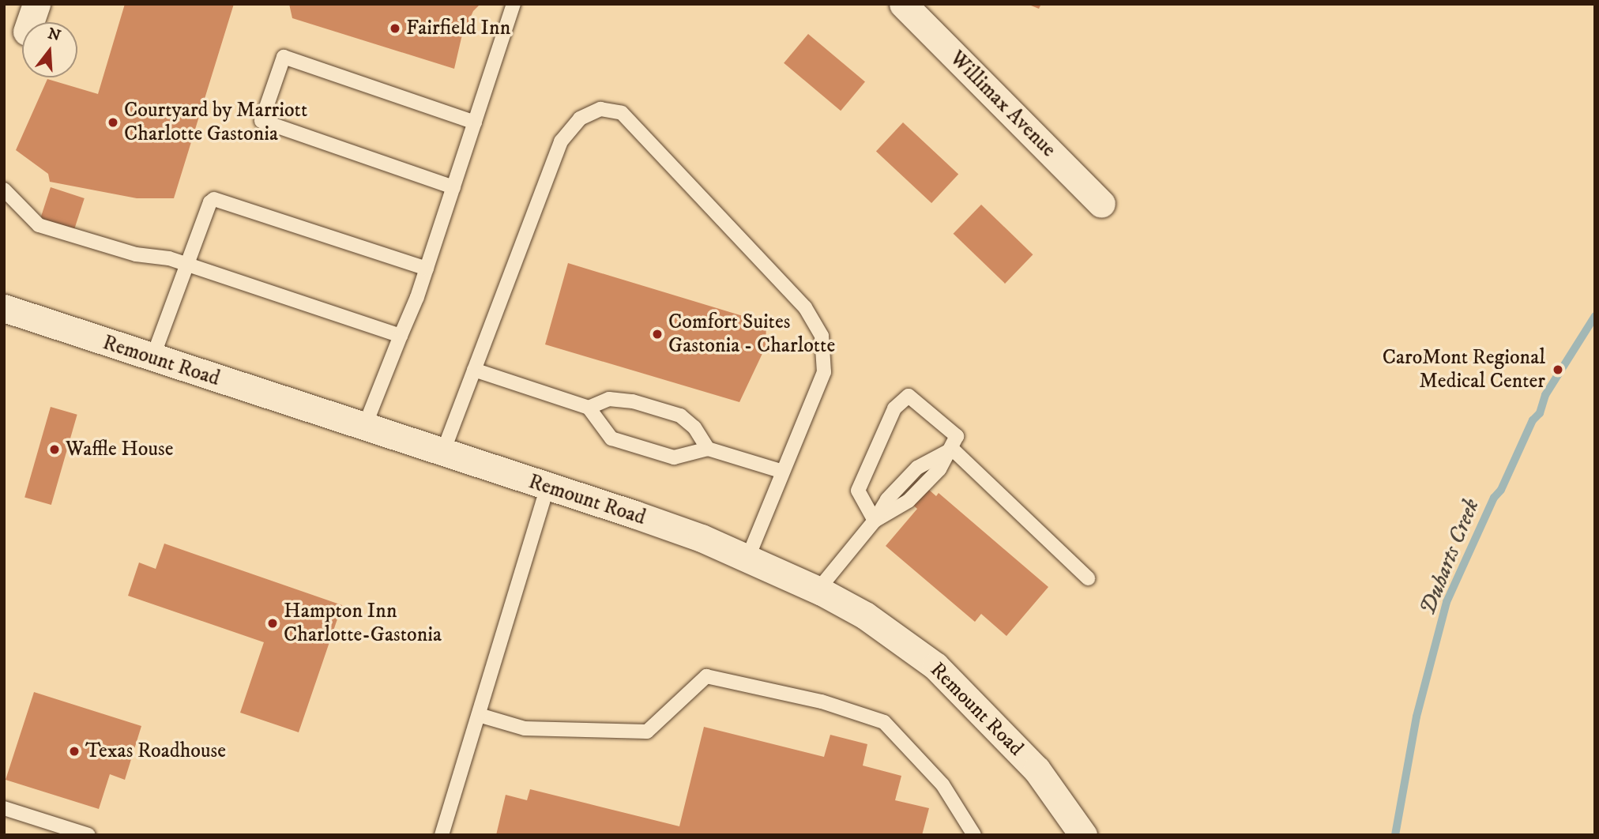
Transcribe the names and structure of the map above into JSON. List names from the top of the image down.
{
  "streets": {
    "street": ["Willimax Avenue", "Remount Road"]
  },
  "water": ["Duharts Creek"],
  "places": [
    "Fairfield Inn",
    "Courtyard by Marriott Charlotte Gastonia",
    "Comfort Suites Gastonia - Charlotte",
    "CaroMont Regional Medical Center",
    "Waffle House",
    "Hampton Inn Charlotte-Gastonia",
    "Texas Roadhouse"
  ],
  "north": "top"
}
